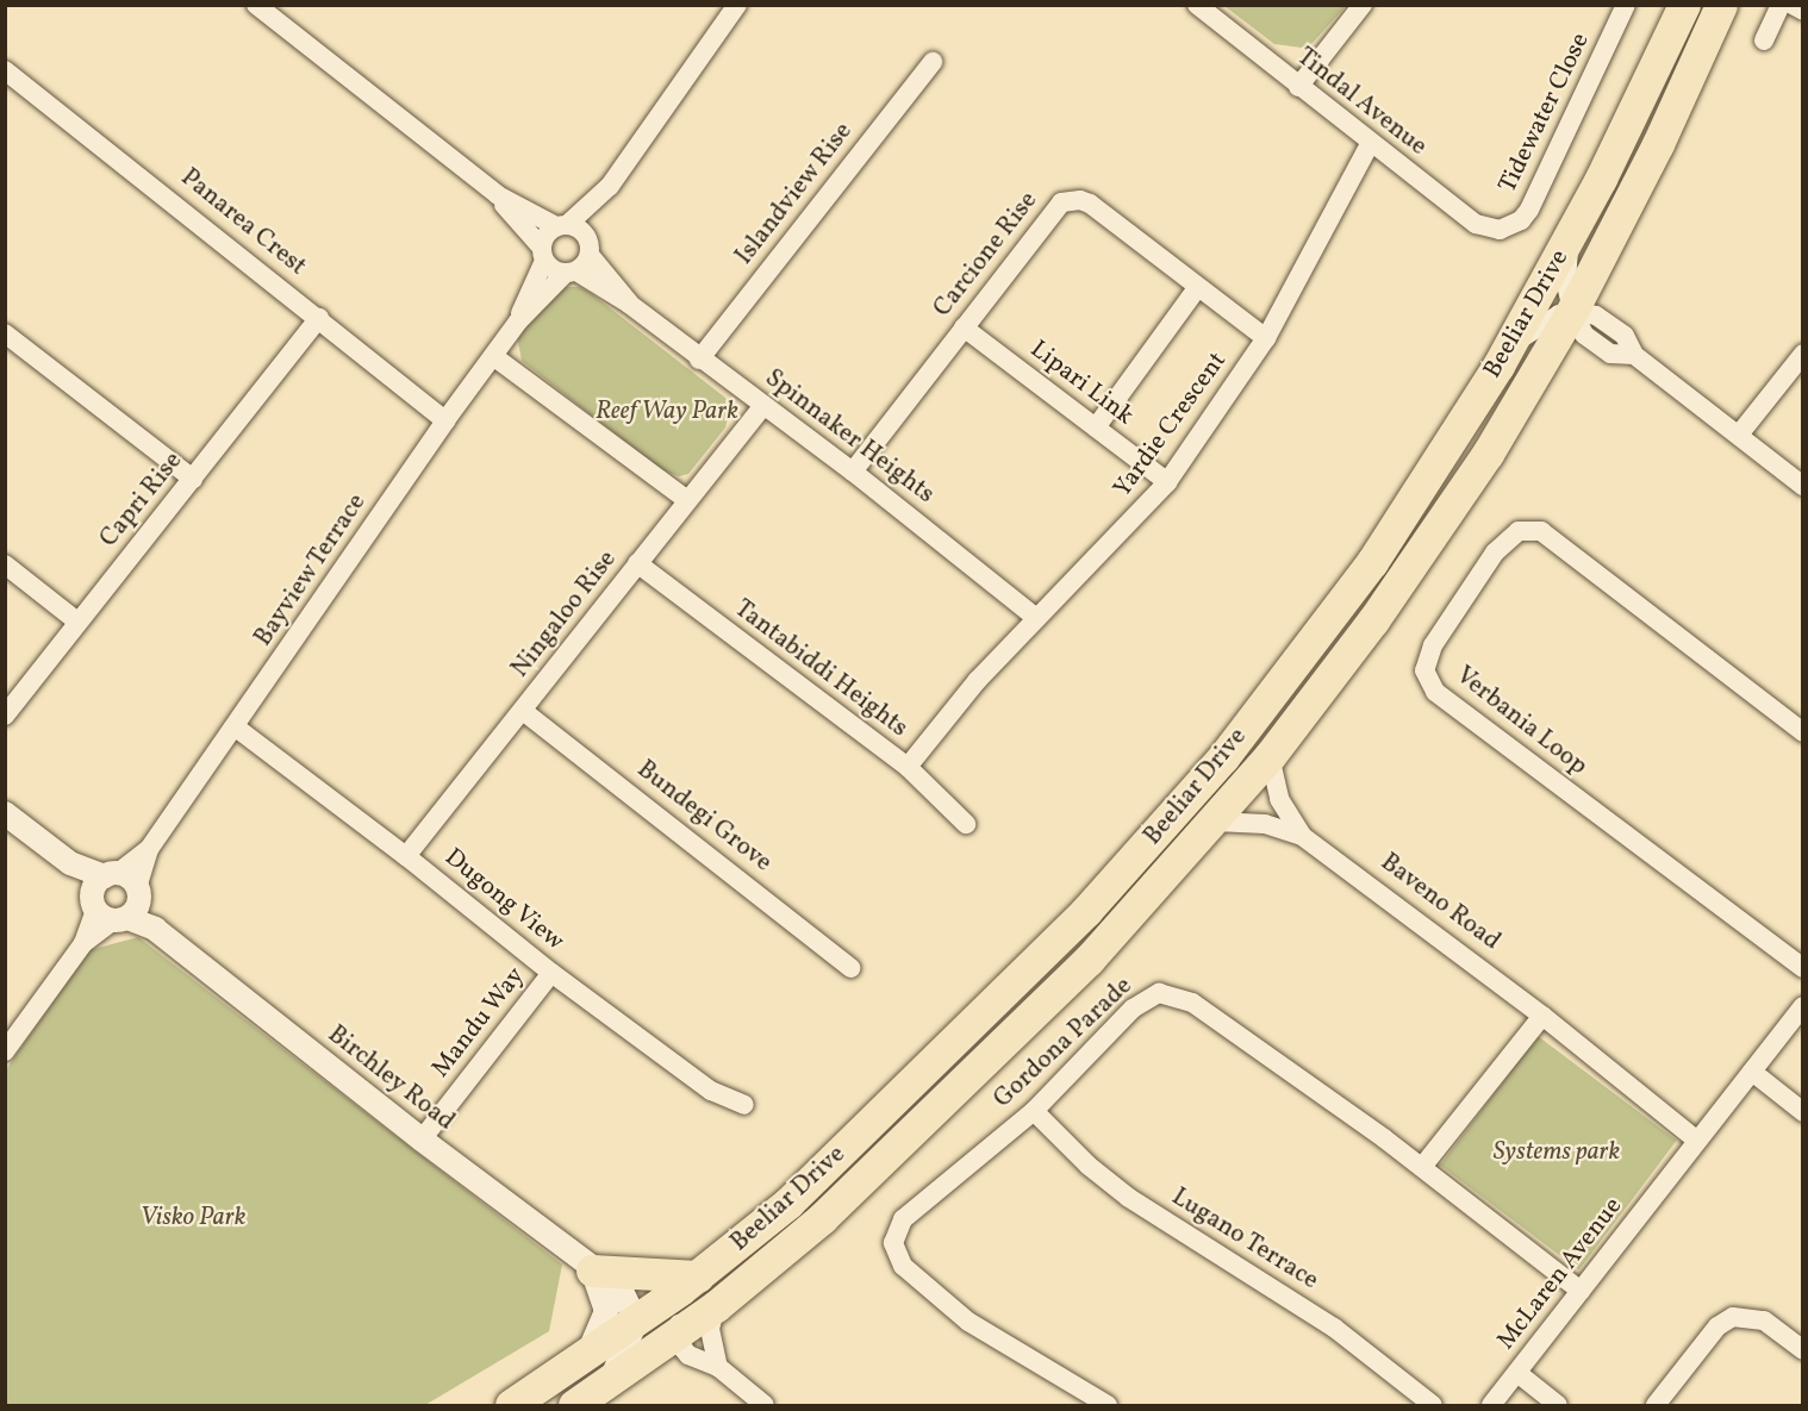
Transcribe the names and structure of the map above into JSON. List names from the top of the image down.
{
  "streets": {
    "highway": ["Beeliar Drive"],
    "street": [
      "Tindal Avenue",
      "Tidewater Close",
      "Islandview Rise",
      "Panarea Crest",
      "Carcione Rise",
      "Lipari Link",
      "Yardie Crescent",
      "Spinnaker Heights",
      "Capri Rise",
      "Bayview Terrace",
      "Ningaloo Rise",
      "Tantabiddi Heights",
      "Verbania Loop",
      "Bundegi Grove",
      "Dugong View",
      "Baveno Road",
      "Mandu Way",
      "Gordona Parade",
      "Birchley Road",
      "Lugano Terrace",
      "McLaren Avenue"
    ]
  },
  "crossings": [
    ["Tindal Avenue", "Tidewater Close"],
    ["Tindal Avenue", "Yardie Crescent"],
    ["Islandview Rise", "Spinnaker Heights"],
    ["Panarea Crest", "Capri Rise"],
    ["Panarea Crest", "Bayview Terrace"],
    ["Carcione Rise", "Lipari Link"],
    ["Carcione Rise", "Yardie Crescent"],
    ["Carcione Rise", "Spinnaker Heights"],
    ["Beeliar Drive", "Baveno Road"],
    ["Beeliar Drive", "Birchley Road"],
    ["Lipari Link", "Yardie Crescent"],
    ["Yardie Crescent", "Spinnaker Heights"],
    ["Yardie Crescent", "Tantabiddi Heights"],
    ["Spinnaker Heights", "Bayview Terrace"],
    ["Spinnaker Heights", "Ningaloo Rise"],
    ["Bayview Terrace", "Dugong View"],
    ["Bayview Terrace", "Birchley Road"],
    ["Ningaloo Rise", "Tantabiddi Heights"],
    ["Ningaloo Rise", "Bundegi Grove"],
    ["Ningaloo Rise", "Dugong View"],
    ["Dugong View", "Mandu Way"],
    ["Baveno Road", "McLaren Avenue"],
    ["Mandu Way", "Birchley Road"],
    ["Gordona Parade", "Lugano Terrace"],
    ["Gordona Parade", "McLaren Avenue"]
  ],
  "parks": ["Reef Way Park", "Systems park", "Visko Park"]
}
